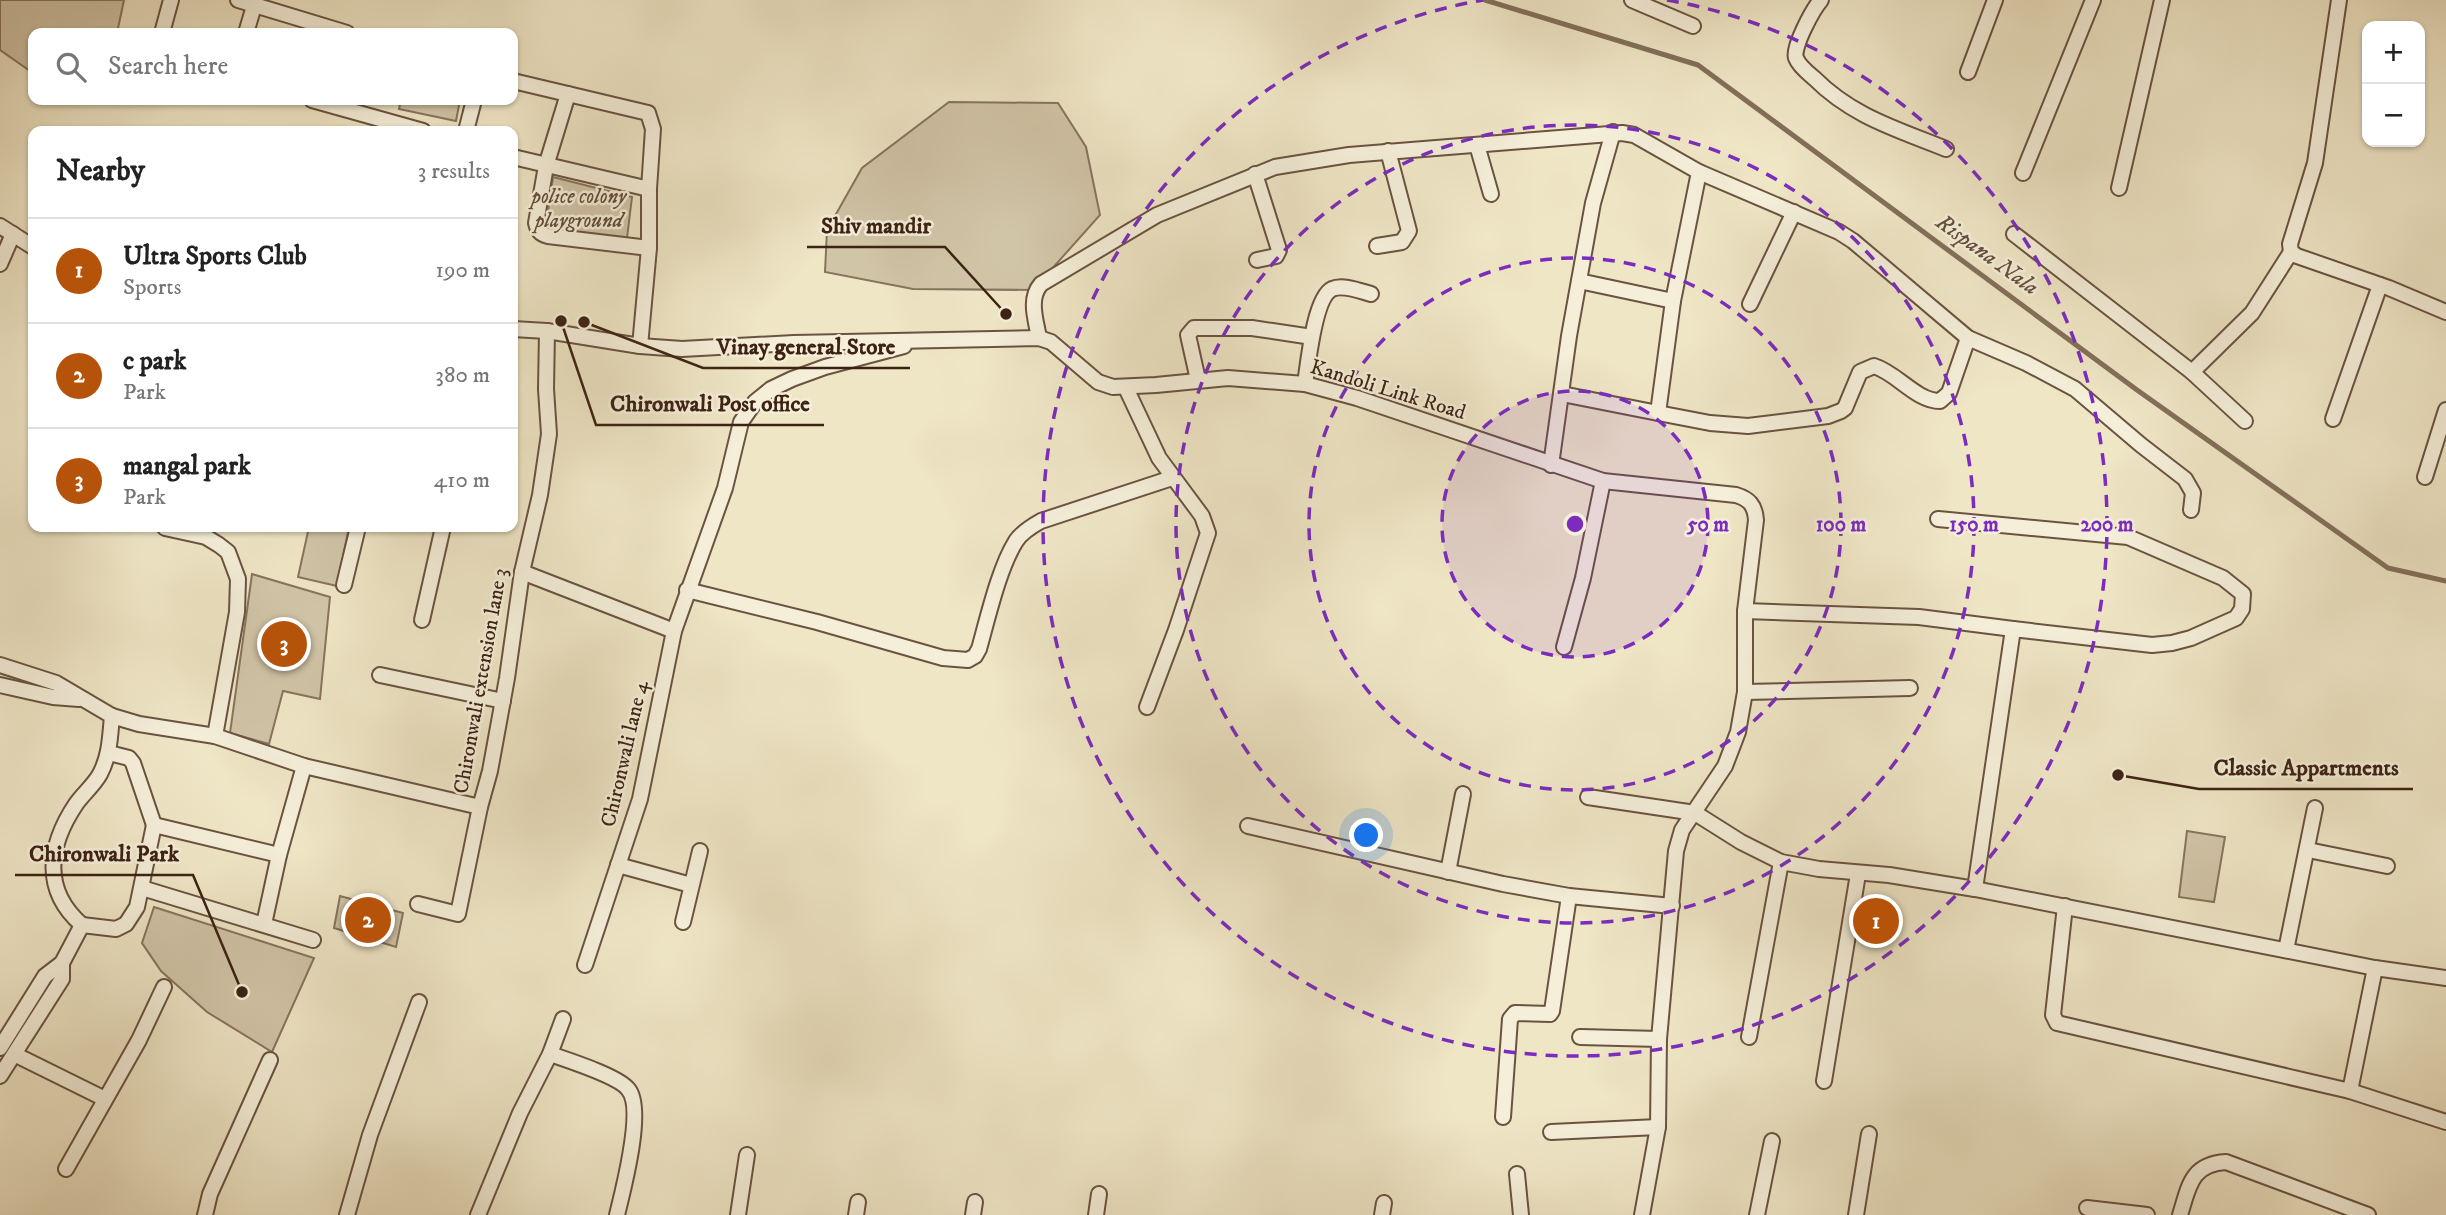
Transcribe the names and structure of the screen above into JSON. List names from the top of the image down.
{
  "streets": {
    "street": ["Kandoli Link Road", "Chironwali extension lane 3", "Chironwali lane 4"]
  },
  "water": ["Rispana Nala"],
  "parks": ["police colony playground"],
  "places": [
    "Shiv mandir",
    "Chironwali Post office",
    "Vinay general Store",
    "Classic Appartments",
    "Chironwali Park"
  ],
  "page": {
    "map_buttons": ["+", "−"],
    "search": "Search here",
    "heading": ["Nearby", "3 results"],
    "list": [
      {
        "mark": "1",
        "name": "Ultra Sports Club",
        "note": "Sports",
        "value": "190 m"
      },
      {
        "mark": "2",
        "name": "c park",
        "note": "Park",
        "value": "380 m"
      },
      {
        "mark": "3",
        "name": "mangal park",
        "note": "Park",
        "value": "410 m"
      }
    ],
    "pins": ["3", "2", "1"]
  },
  "rings": [
    "50 m",
    "100 m",
    "150 m",
    "200 m"
  ]
}
